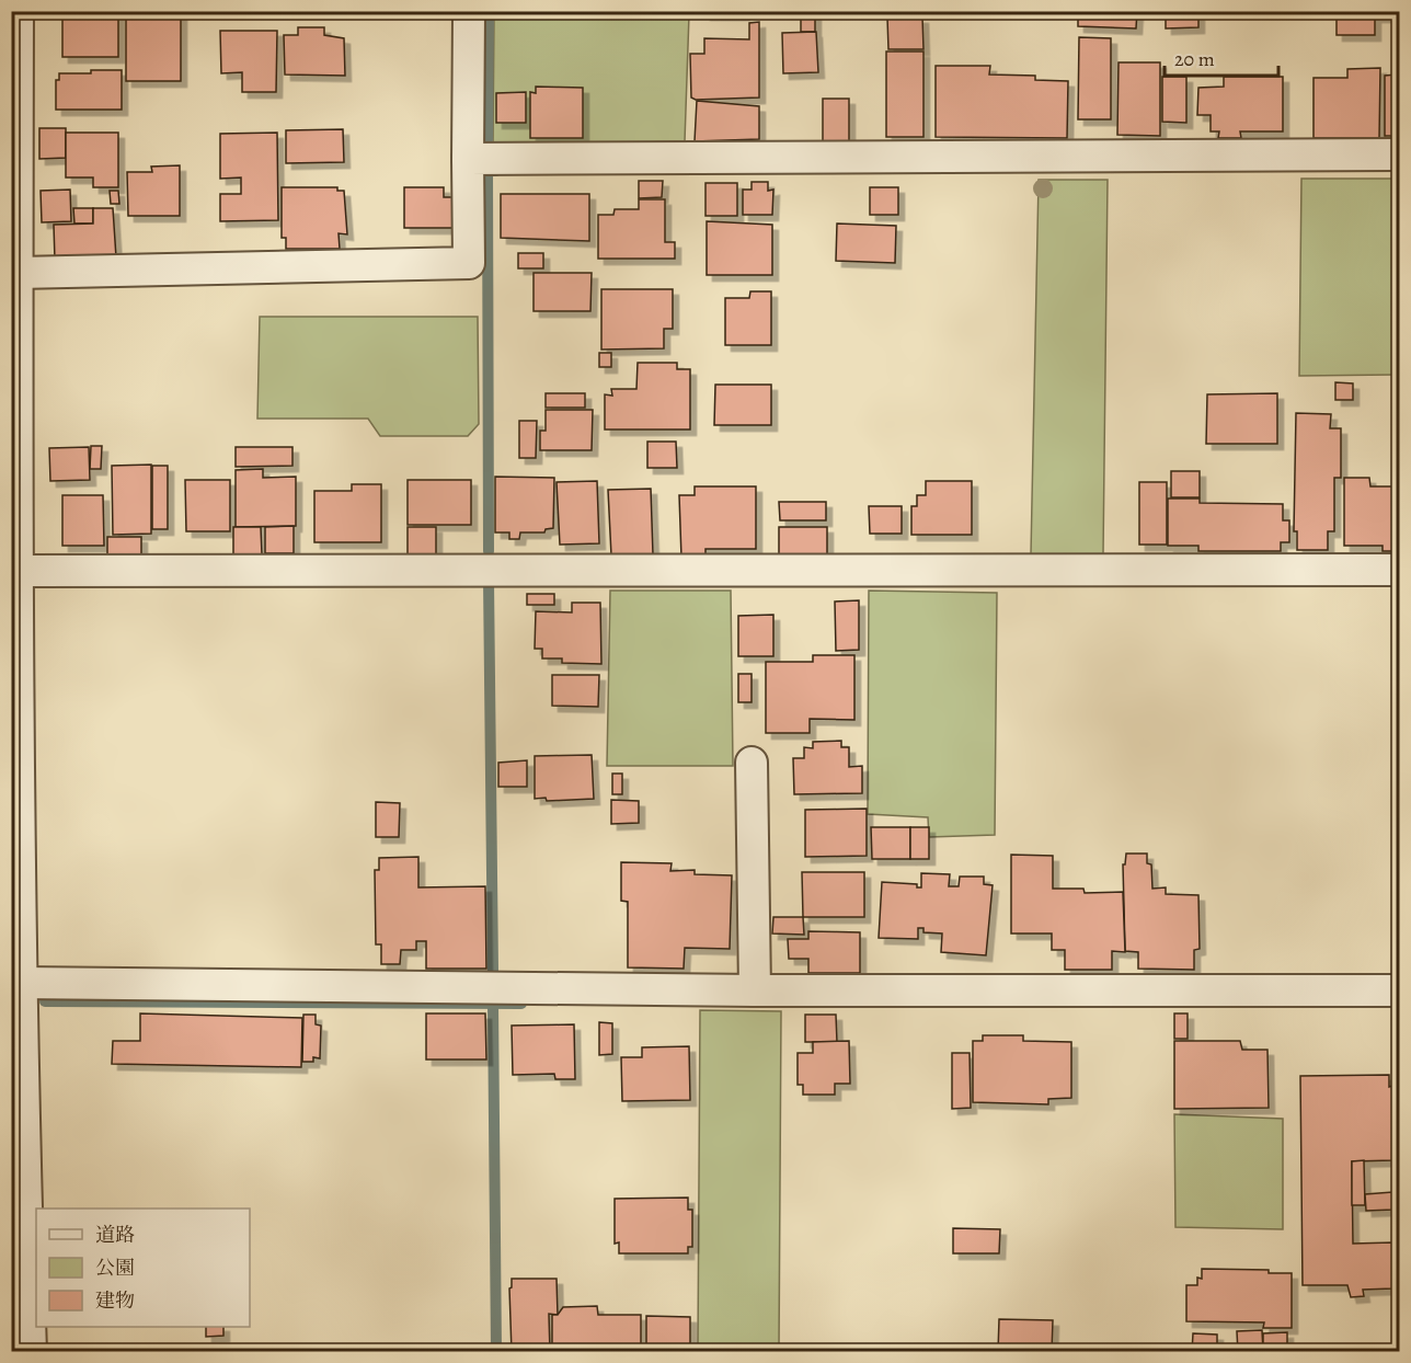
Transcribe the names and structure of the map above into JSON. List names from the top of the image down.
{
  "legend": ["道路", "公園", "建物"],
  "scale_bar": "20 m"
}
